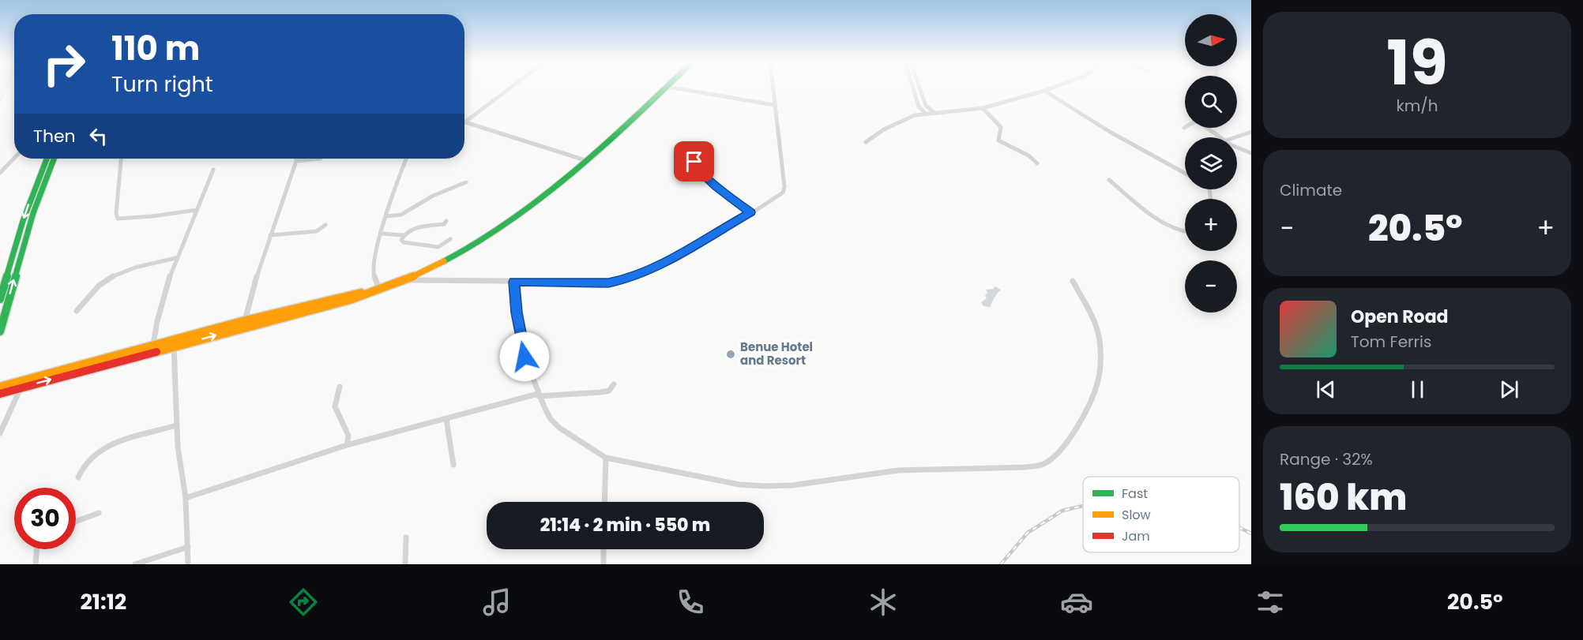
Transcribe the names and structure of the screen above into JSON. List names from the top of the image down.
{
  "places": ["Benue Hotel and Resort"],
  "legend": ["Fast", "Slow", "Jam"],
  "north": "right",
  "page": {
    "tile": [
      ["19", "km/h"],
      "Climate",
      ["Range · 32%", "160 km"]
    ],
    "map_buttons": ["+", "−"],
    "turn": ["110 m", "Turn right"],
    "then": "Then",
    "heat": ["−", "20.5°", "+"],
    "song": ["Open Road", "Tom Ferris"],
    "limit": "30",
    "trip": "21:14 · 2 min · 550 m",
    "tabs": ["21:12", "20.5°"]
  }
}
